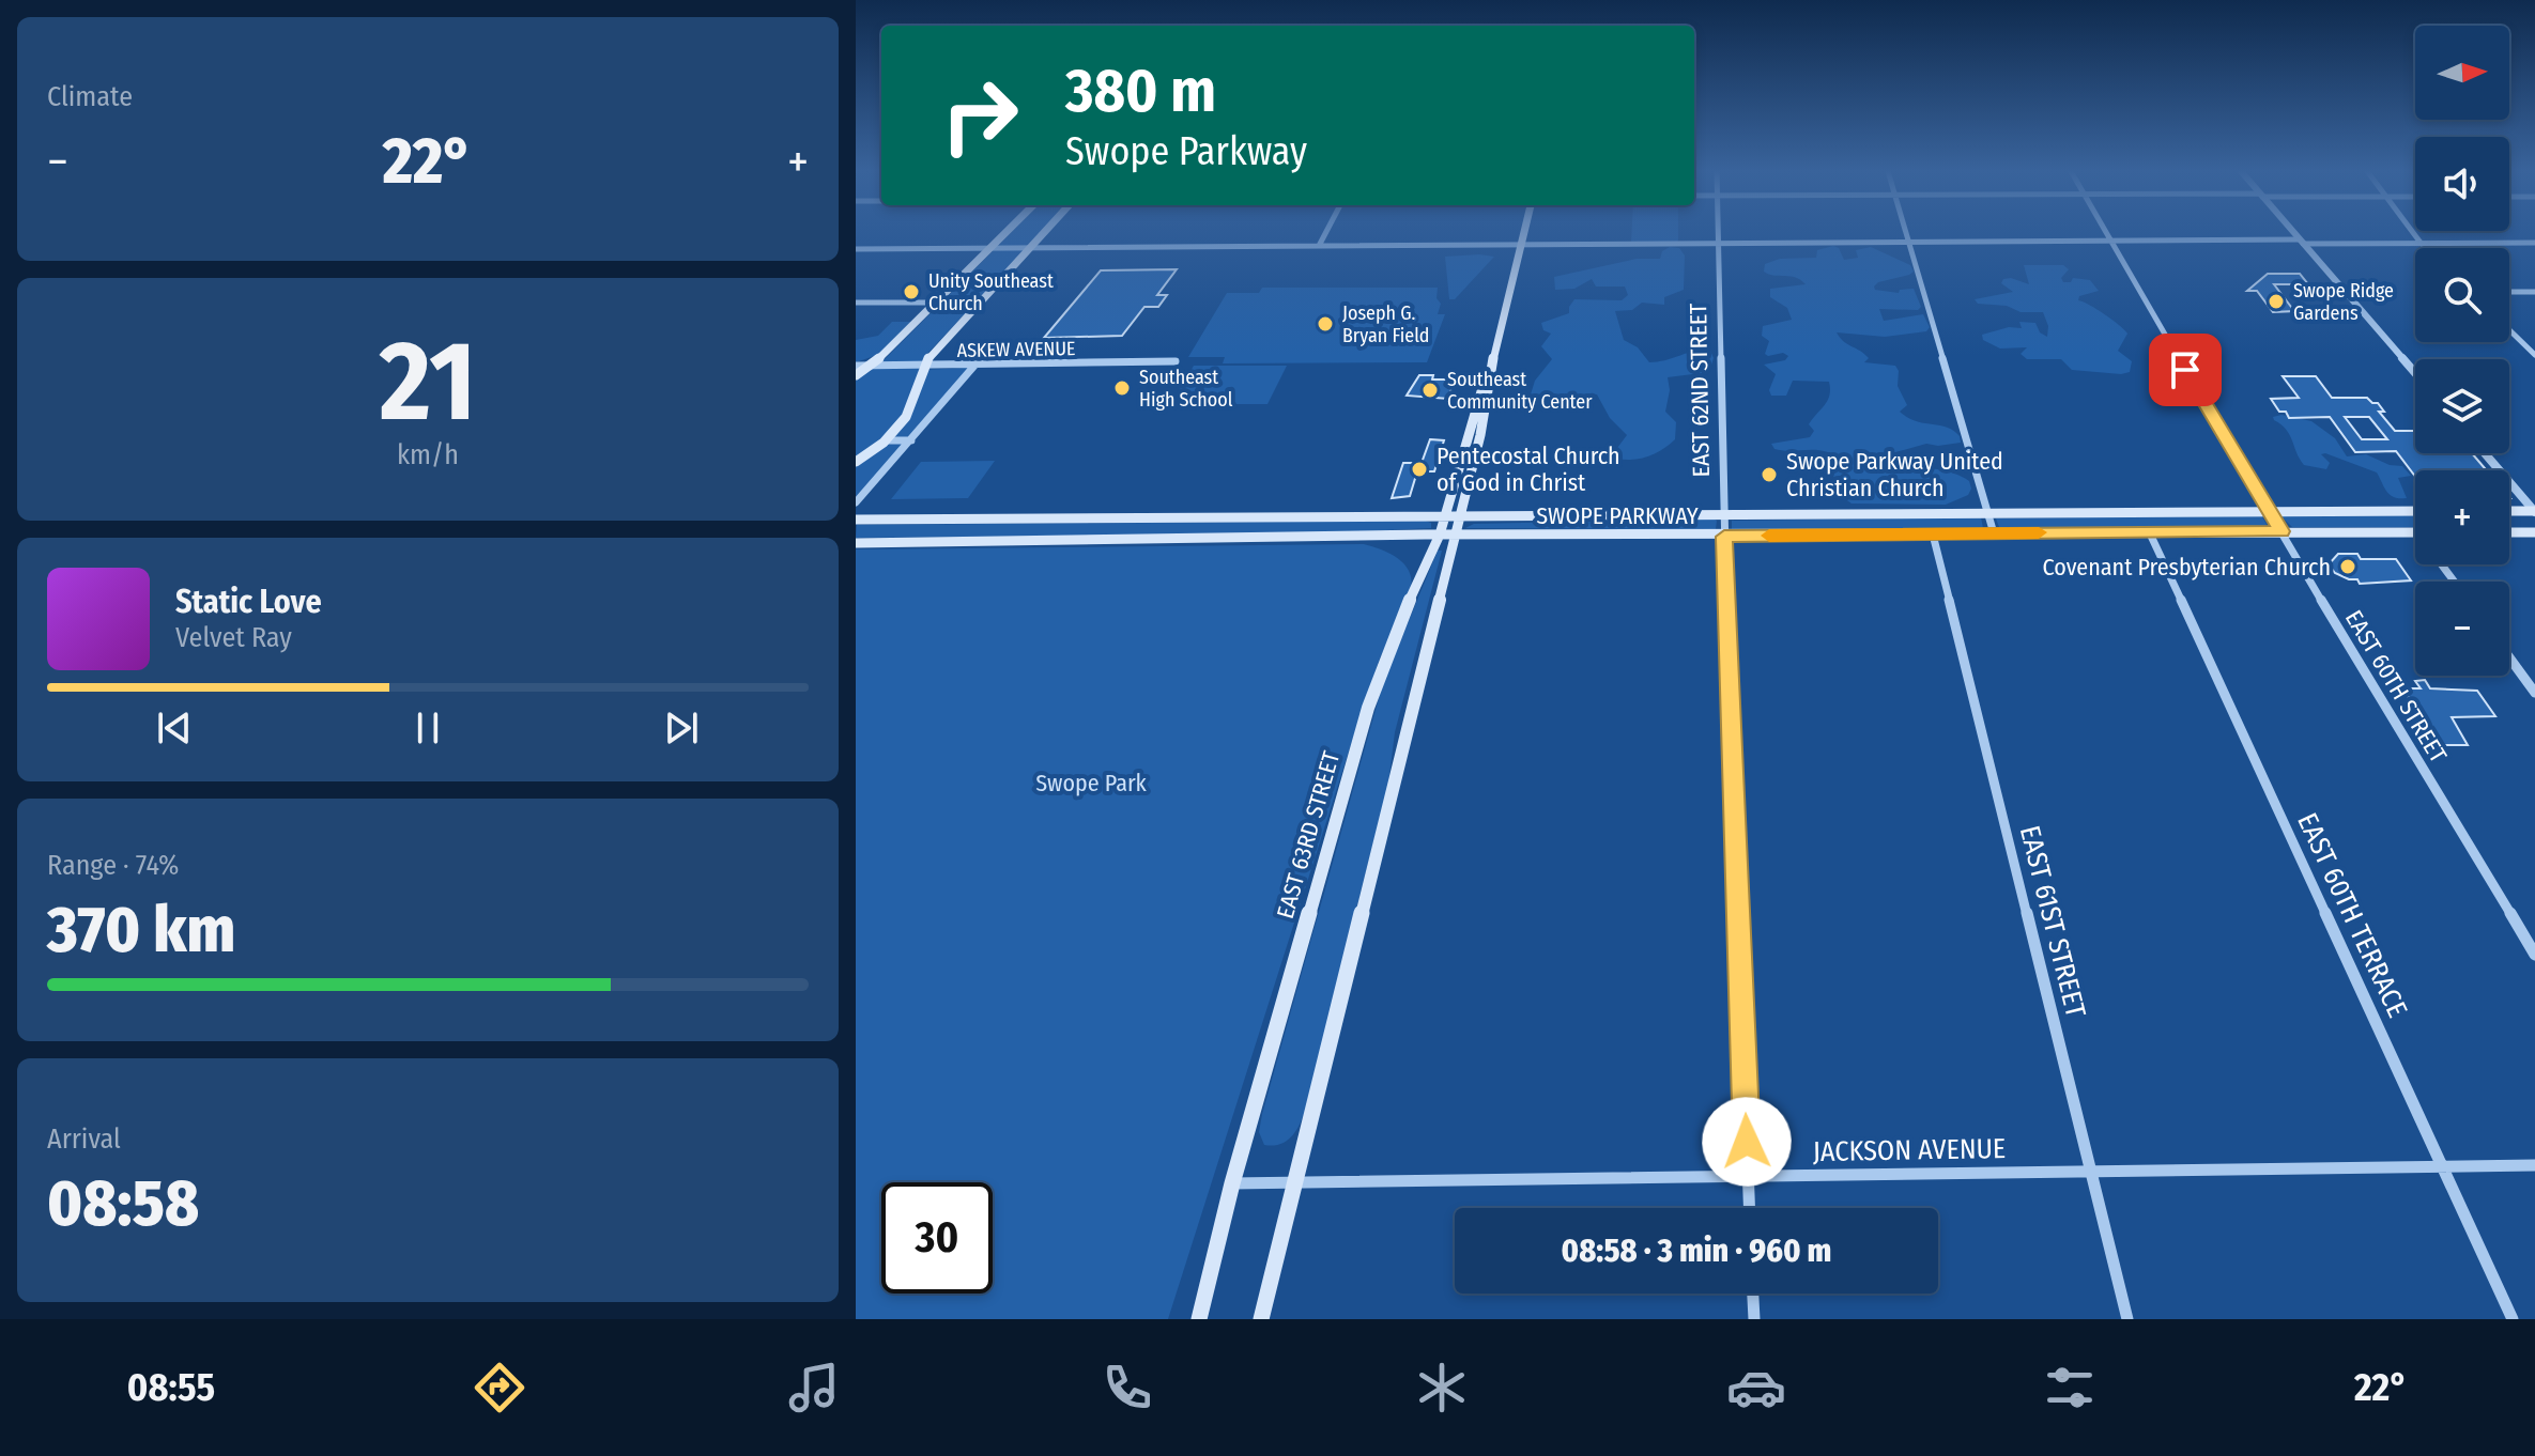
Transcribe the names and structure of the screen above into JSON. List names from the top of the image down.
{
  "streets": {
    "main road": ["SWOPE PARKWAY", "EAST 63RD STREET"],
    "street": [
      "ASKEW AVENUE",
      "EAST 62ND STREET",
      "EAST 60TH STREET",
      "EAST 60TH TERRACE",
      "EAST 61ST STREET",
      "JACKSON AVENUE"
    ]
  },
  "crossings": [
    ["EAST 62ND STREET", "SWOPE PARKWAY"],
    ["EAST 62ND STREET", "JACKSON AVENUE"],
    ["SWOPE PARKWAY", "EAST 60TH STREET"],
    ["SWOPE PARKWAY", "EAST 63RD STREET"],
    ["SWOPE PARKWAY", "EAST 60TH TERRACE"],
    ["SWOPE PARKWAY", "EAST 61ST STREET"],
    ["EAST 63RD STREET", "JACKSON AVENUE"],
    ["EAST 60TH TERRACE", "JACKSON AVENUE"],
    ["EAST 61ST STREET", "JACKSON AVENUE"]
  ],
  "parks": ["Swope Park"],
  "places": [
    "Unity Southeast Church",
    "Swope Ridge Gardens",
    "Joseph G. Bryan Field",
    "Southeast High School",
    "Southeast Community Center",
    "Pentecostal Church of God in Christ",
    "Swope Parkway United Christian Church",
    "Covenant Presbyterian Church"
  ],
  "north": "right",
  "page": {
    "tile": [
      "Climate",
      ["21", "km/h"],
      ["Range · 74%", "370 km"],
      ["Arrival", "08:58"]
    ],
    "map_buttons": ["+", "−"],
    "turn": ["380 m", "Swope Parkway"],
    "heat": ["−", "22°", "+"],
    "song": ["Static Love", "Velvet Ray"],
    "limit": "30",
    "trip": "08:58 · 3 min · 960 m",
    "tabs": ["08:55", "22°"]
  }
}
